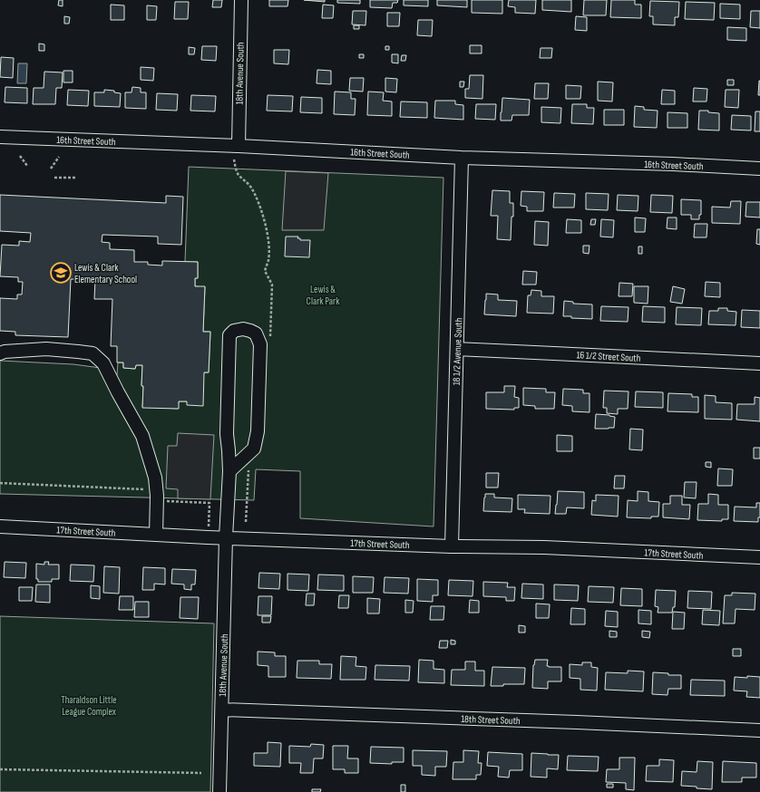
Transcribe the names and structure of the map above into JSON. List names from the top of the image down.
{
  "streets": {
    "street": [
      "18th Avenue South",
      "16th Street South",
      "18 1/2 Avenue South",
      "16 1/2 Street South",
      "17th Street South",
      "18th Street South"
    ]
  },
  "crossings": [
    ["18th Avenue South", "16th Street South"],
    ["18th Avenue South", "17th Street South"],
    ["18th Avenue South", "18th Street South"],
    ["16th Street South", "18 1/2 Avenue South"],
    ["18 1/2 Avenue South", "16 1/2 Street South"],
    ["18 1/2 Avenue South", "17th Street South"]
  ],
  "parks": ["Lewis & Clark Park", "Tharaldson Little League Complex"],
  "places": {
    "school or university": ["Lewis & Clark Elementary School"]
  }
}
